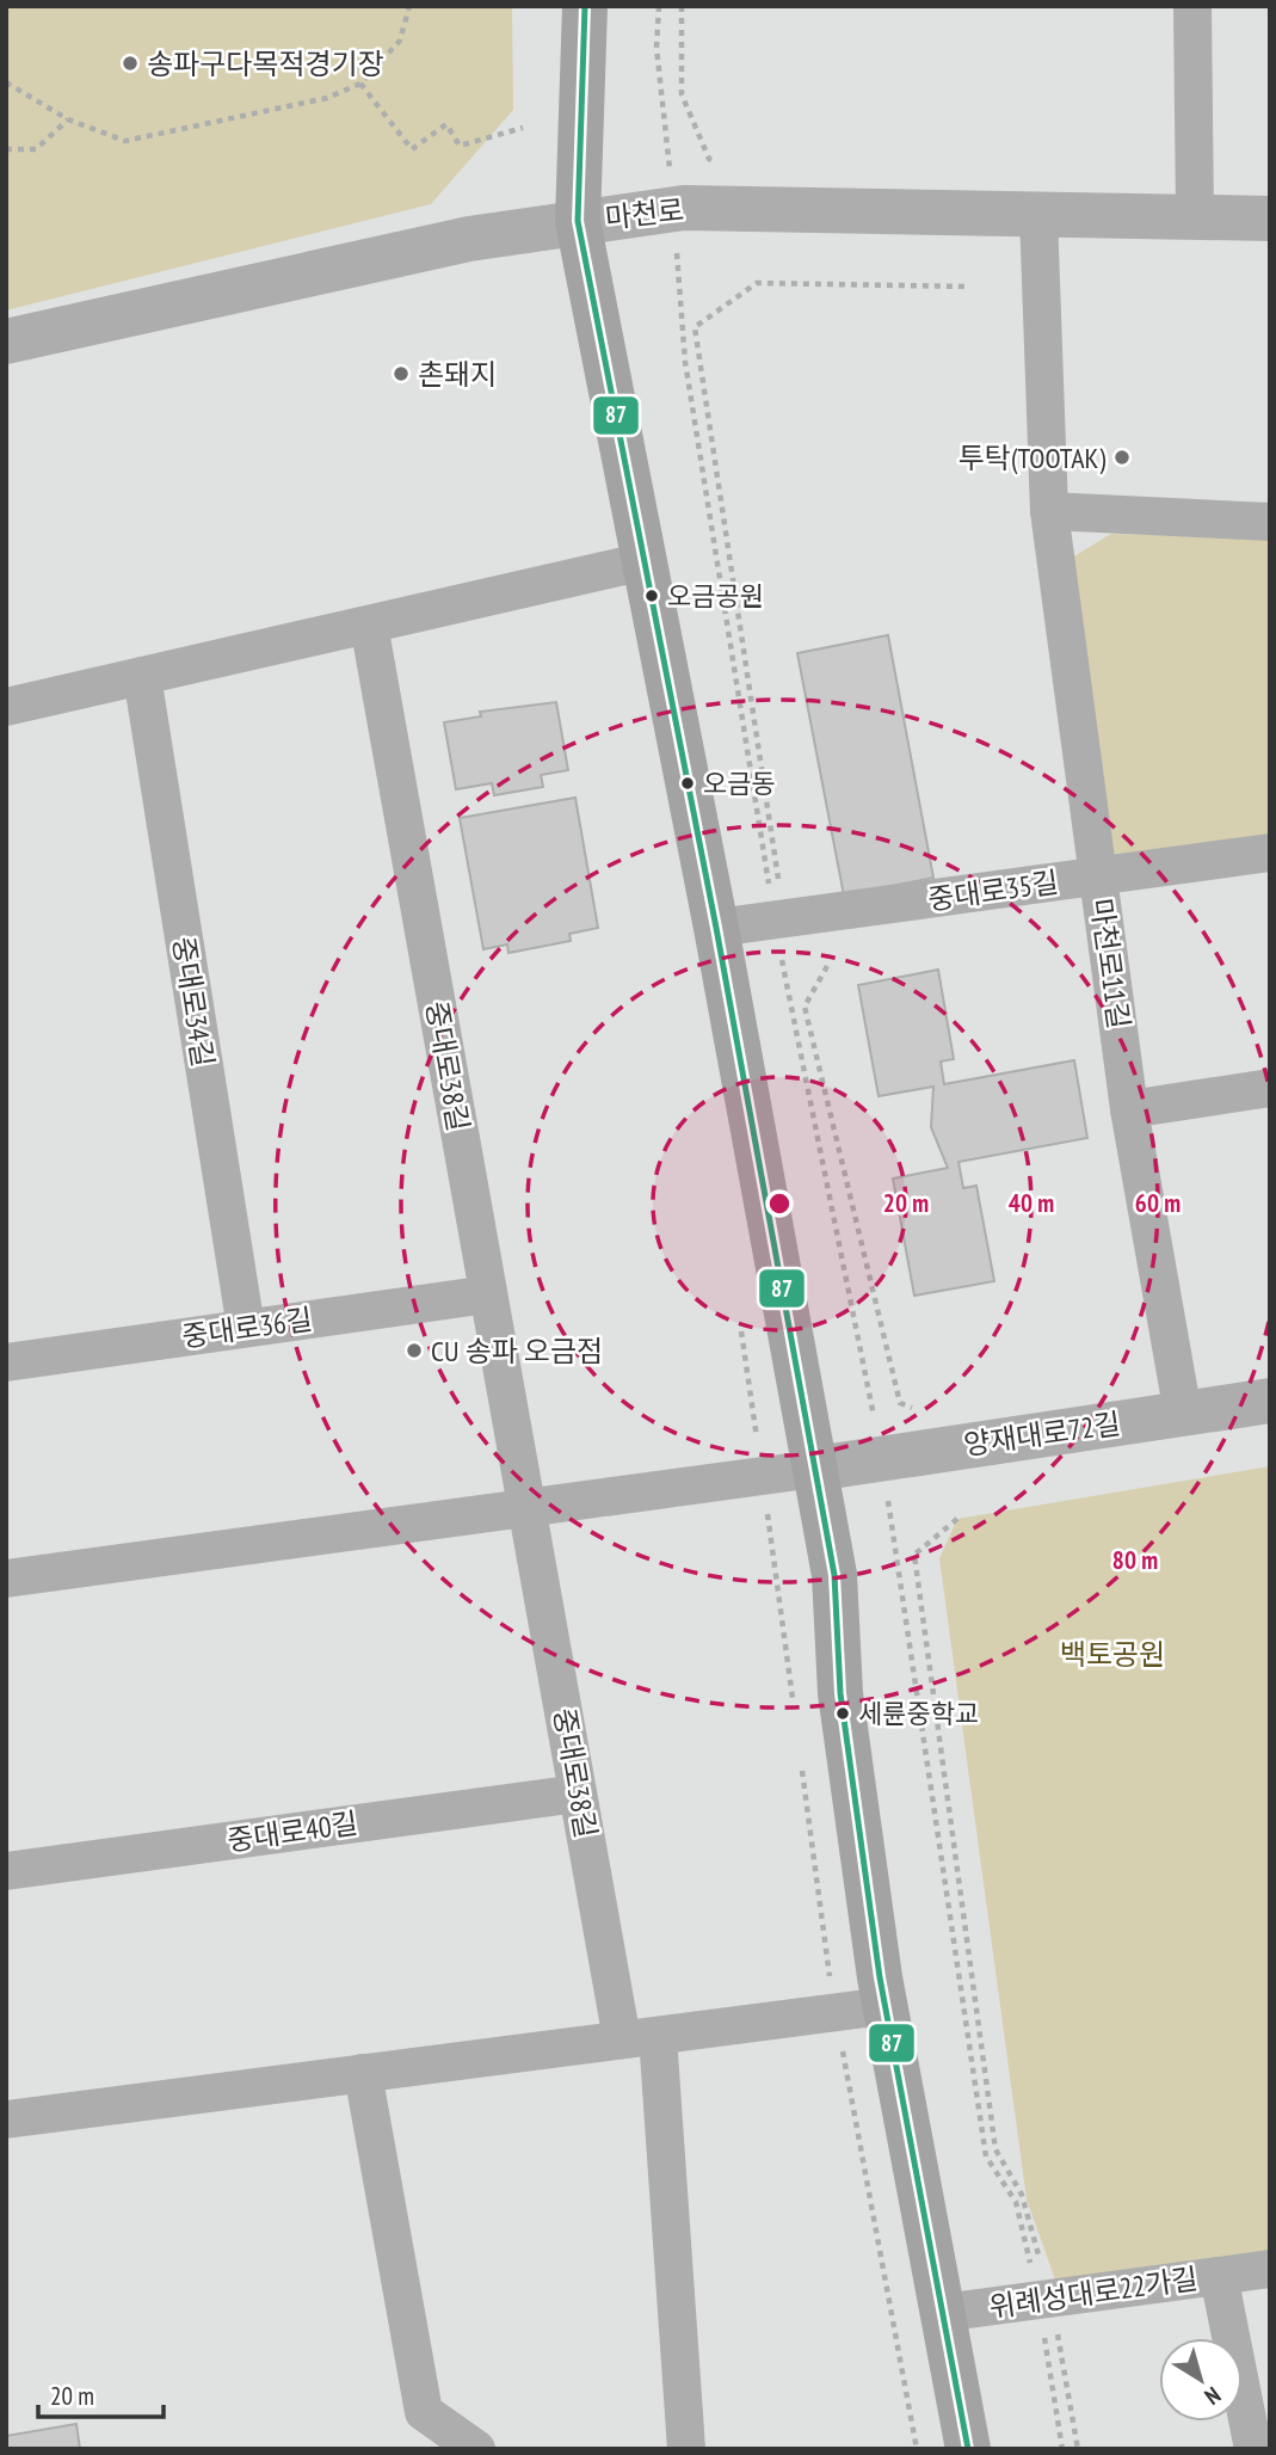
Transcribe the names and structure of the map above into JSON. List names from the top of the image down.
{
  "streets": {
    "street": [
      "마천로",
      "중대로35길",
      "마천로11길",
      "중대로34길",
      "중대로38길",
      "중대로36길",
      "양재대로72길",
      "중대로40길",
      "위례성대로22가길"
    ]
  },
  "crossings": [
    ["마천로", "마천로11길"],
    ["중대로35길", "마천로11길"],
    ["마천로11길", "양재대로72길"],
    ["중대로34길", "중대로36길"],
    ["중대로38길", "중대로36길"],
    ["중대로38길", "중대로40길"]
  ],
  "parks": ["백토공원"],
  "places": [
    "송파구다목적경기장",
    "촌돼지",
    "투탁(TOOTAK)",
    "오금공원",
    "오금동",
    "CU 송파 오금점",
    "세륜중학교"
  ],
  "lines": ["transit line 87"],
  "scale_bar": "20 m",
  "north": "bottom right",
  "rings": [
    "20 m",
    "40 m",
    "60 m",
    "80 m"
  ]
}
